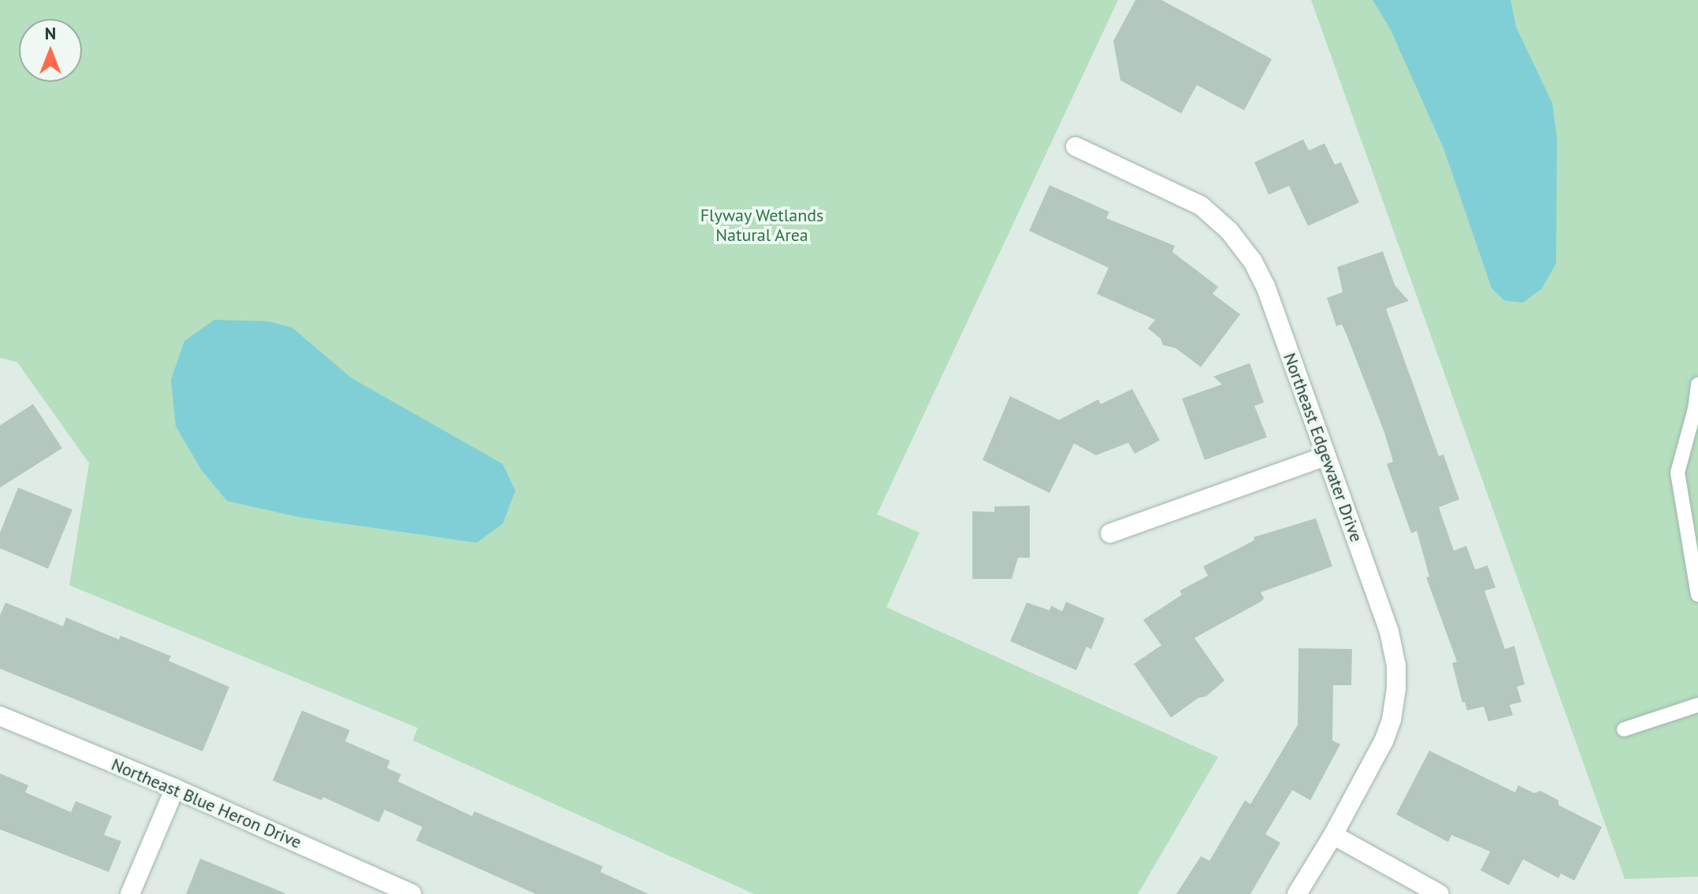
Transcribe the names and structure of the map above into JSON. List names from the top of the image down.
{
  "streets": {
    "street": ["Northeast Edgewater Drive", "Northeast Blue Heron Drive"]
  },
  "parks": ["Flyway Wetlands Natural Area"],
  "north": "top"
}
